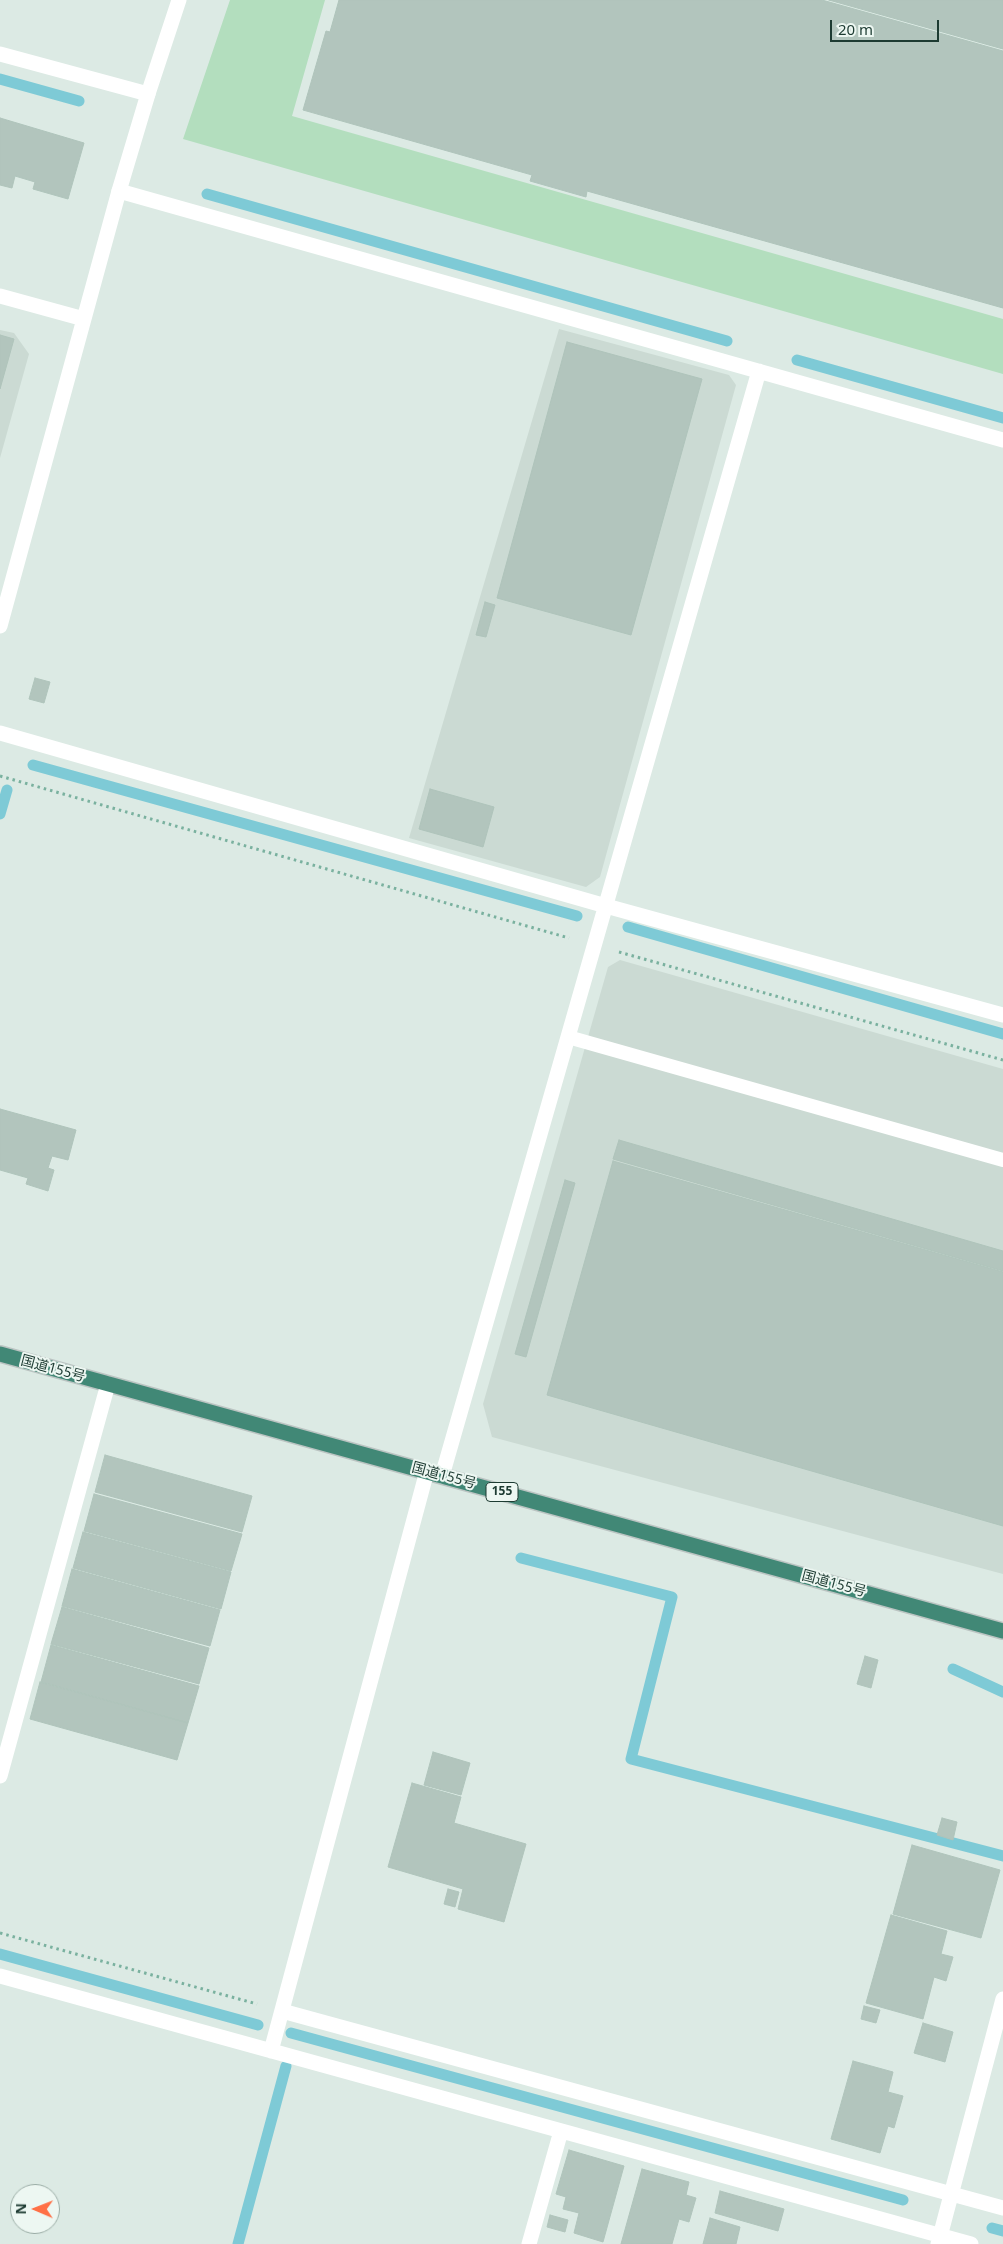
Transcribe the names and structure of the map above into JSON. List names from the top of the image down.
{
  "streets": {
    "highway": ["国道155号", "155"]
  },
  "scale_bar": "20 m",
  "north": "left"
}
